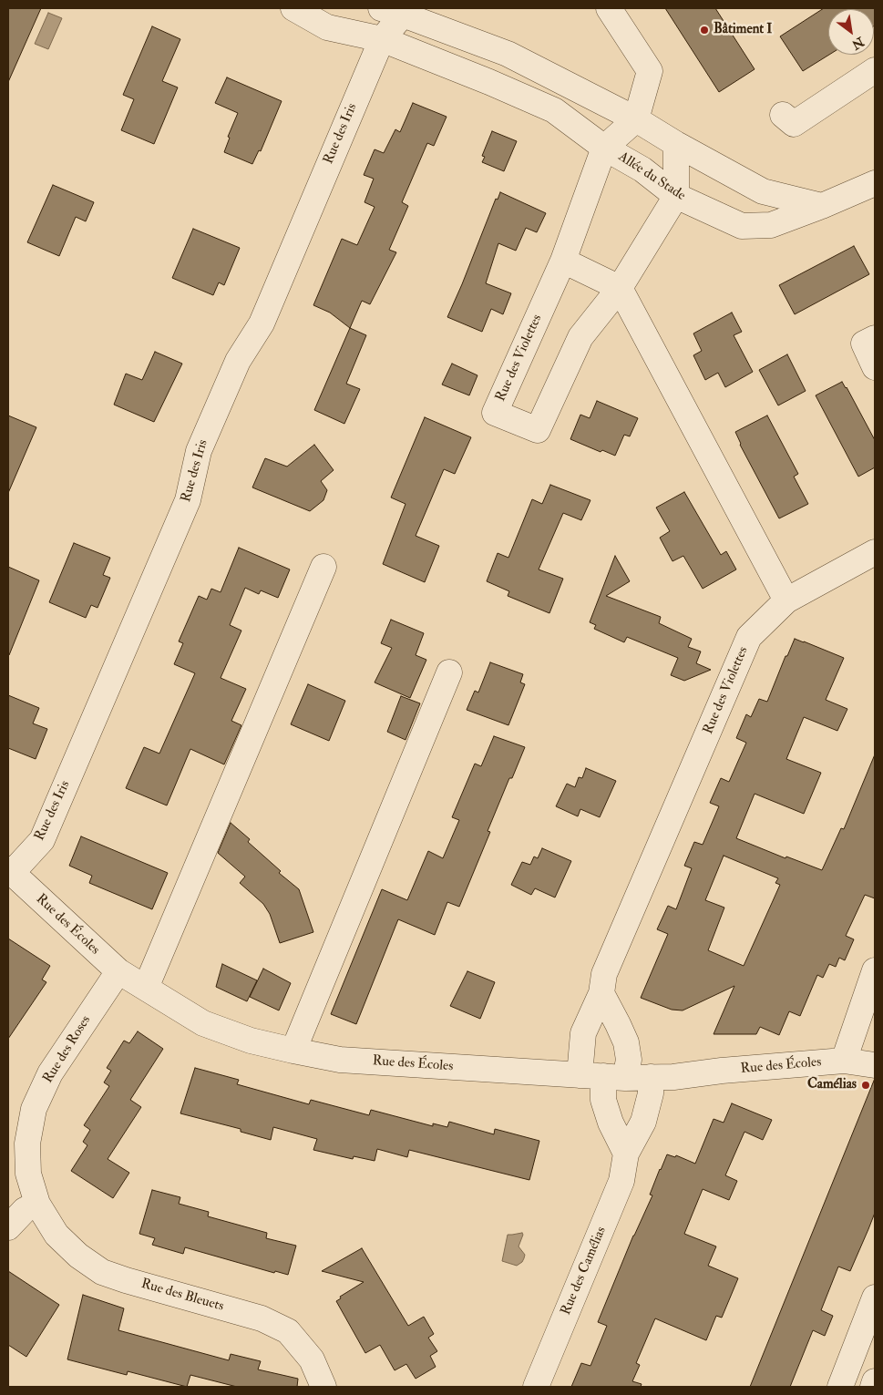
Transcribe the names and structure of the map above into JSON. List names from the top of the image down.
{
  "streets": {
    "street": [
      "Rue des Iris",
      "Allée du Stade",
      "Rue des Violettes",
      "Rue des Écoles",
      "Rue des Roses",
      "Rue des Camélias",
      "Rue des Bleuets"
    ]
  },
  "crossings": [
    ["Rue des Iris", "Allée du Stade"],
    ["Rue des Iris", "Rue des Écoles"],
    ["Allée du Stade", "Rue des Violettes"],
    ["Rue des Violettes", "Rue des Écoles"],
    ["Rue des Écoles", "Rue des Roses"],
    ["Rue des Écoles", "Rue des Camélias"],
    ["Rue des Roses", "Rue des Bleuets"]
  ],
  "places": ["Bâtiment I", "Camélias"],
  "north": "bottom right"
}
